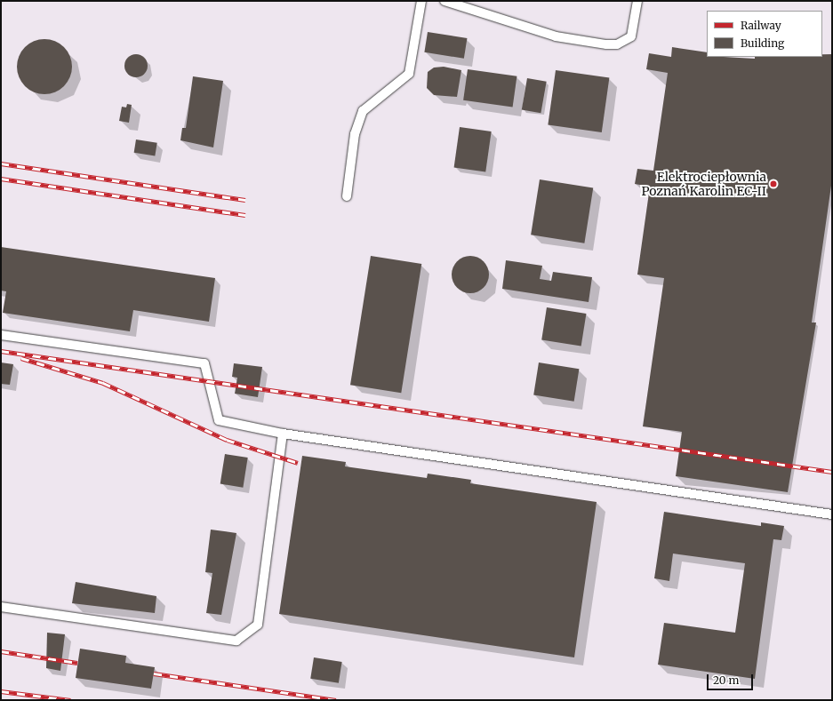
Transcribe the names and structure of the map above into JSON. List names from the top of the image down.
{
  "places": ["Elektrociepłownia Poznań Karolin EC-II"],
  "legend": ["Railway", "Building"],
  "scale_bar": "20 m"
}
